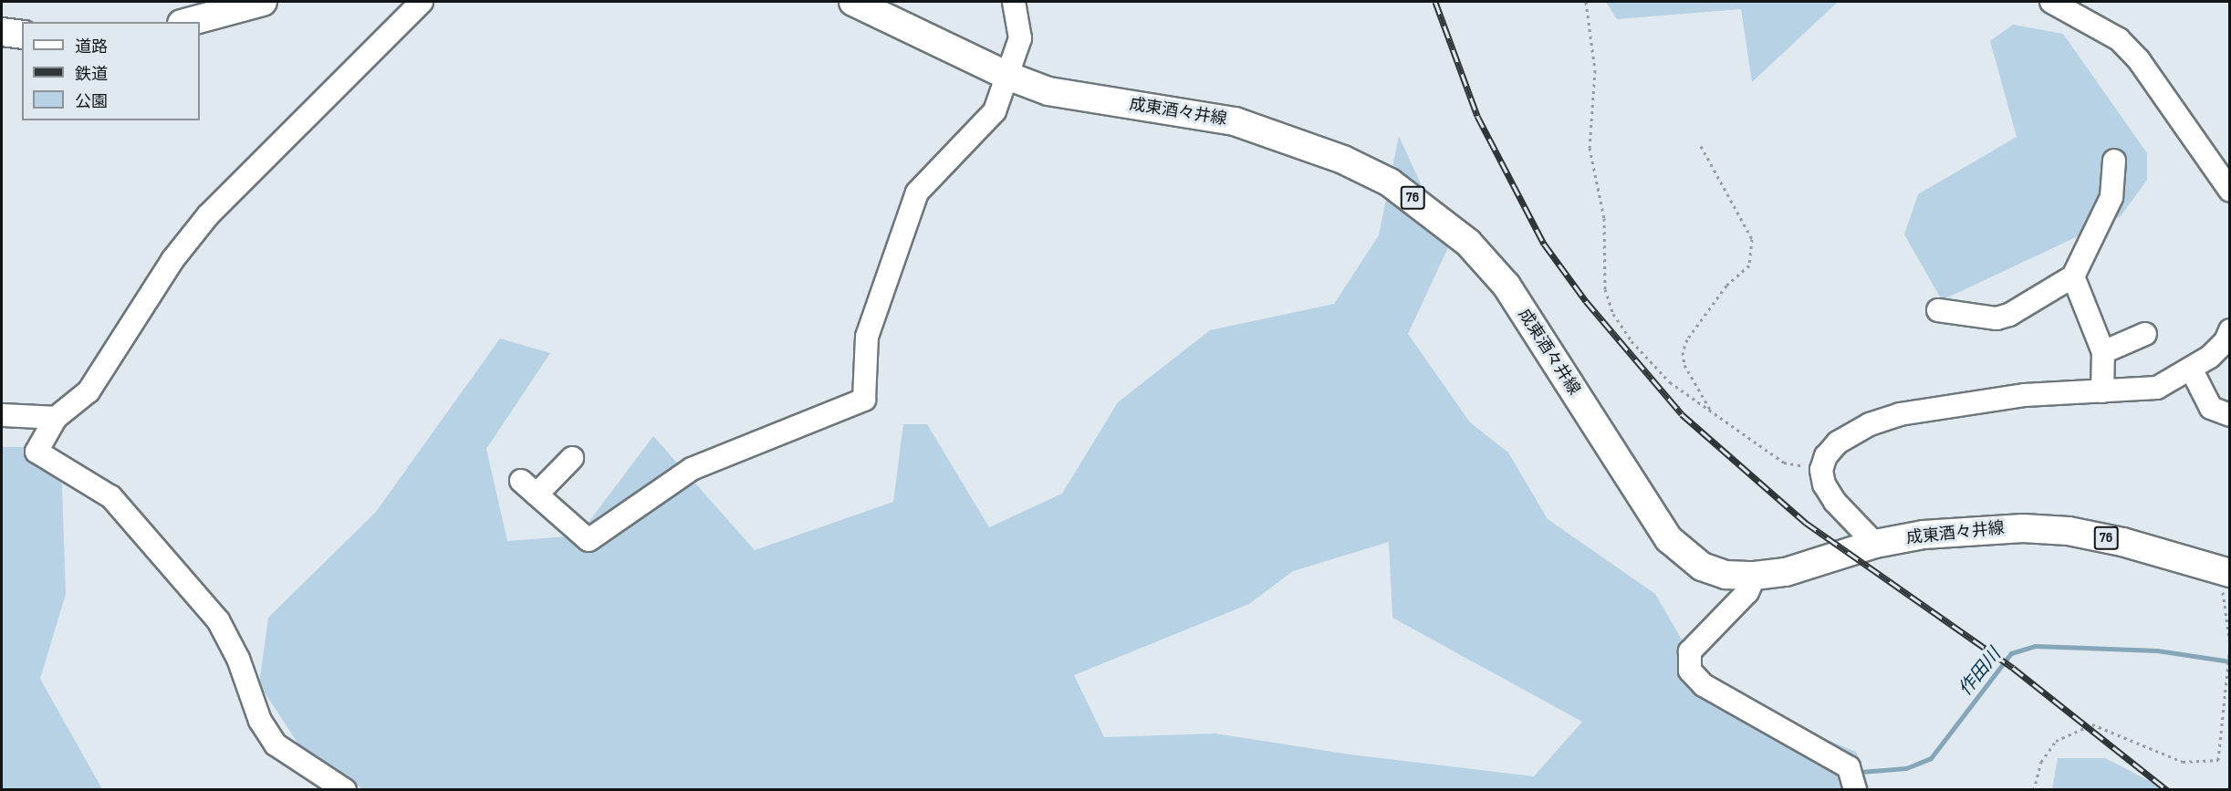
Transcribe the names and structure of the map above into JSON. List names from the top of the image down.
{
  "streets": {
    "main road": ["成東酒々井線", "76"]
  },
  "water": ["作田川"],
  "legend": ["道路", "鉄道", "公園"]
}
